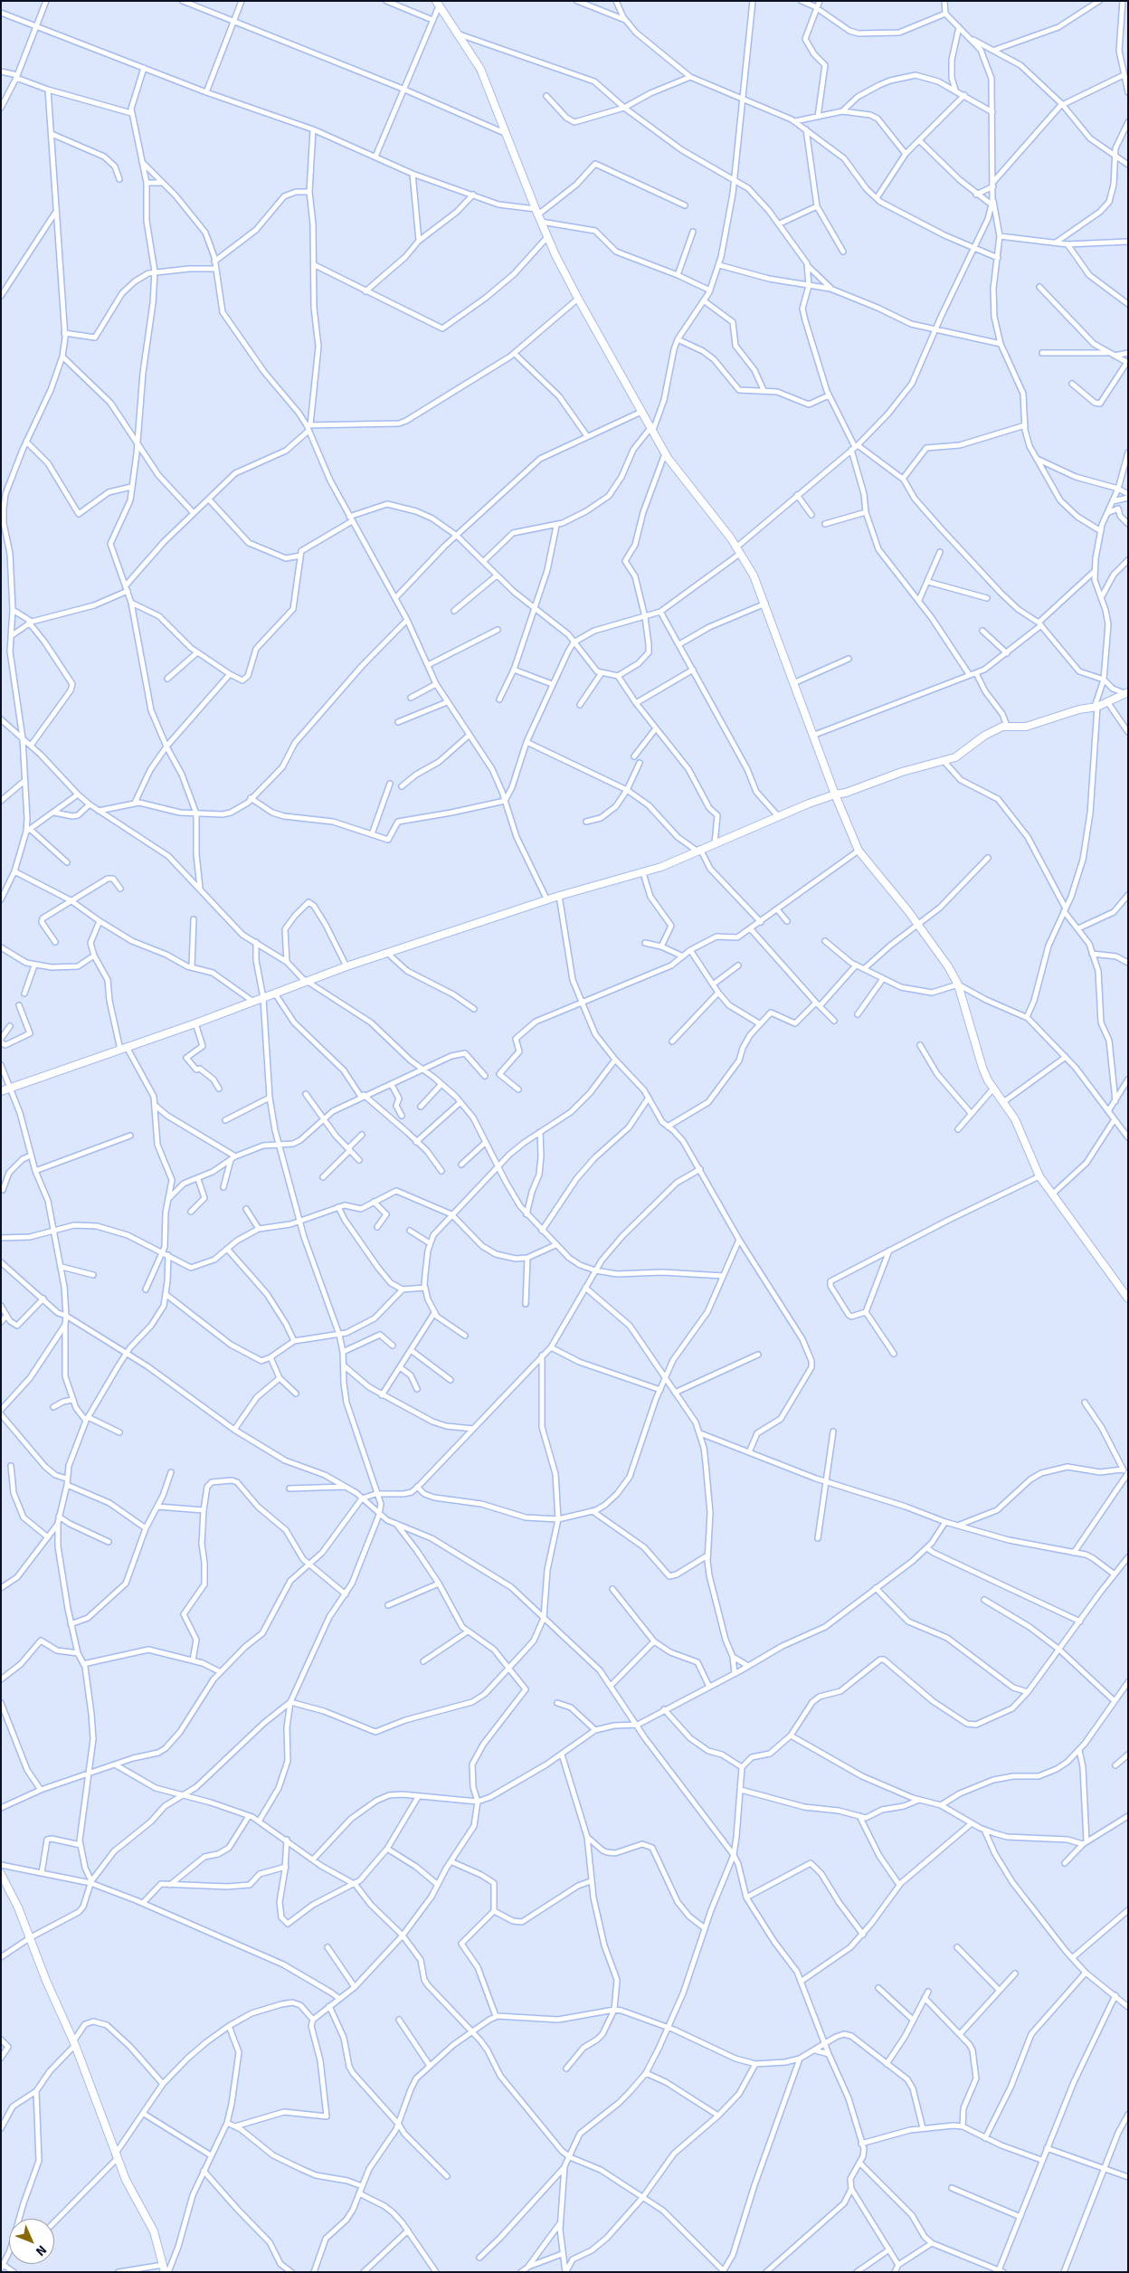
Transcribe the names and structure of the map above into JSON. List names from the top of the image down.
{
  "north": "bottom right"
}
